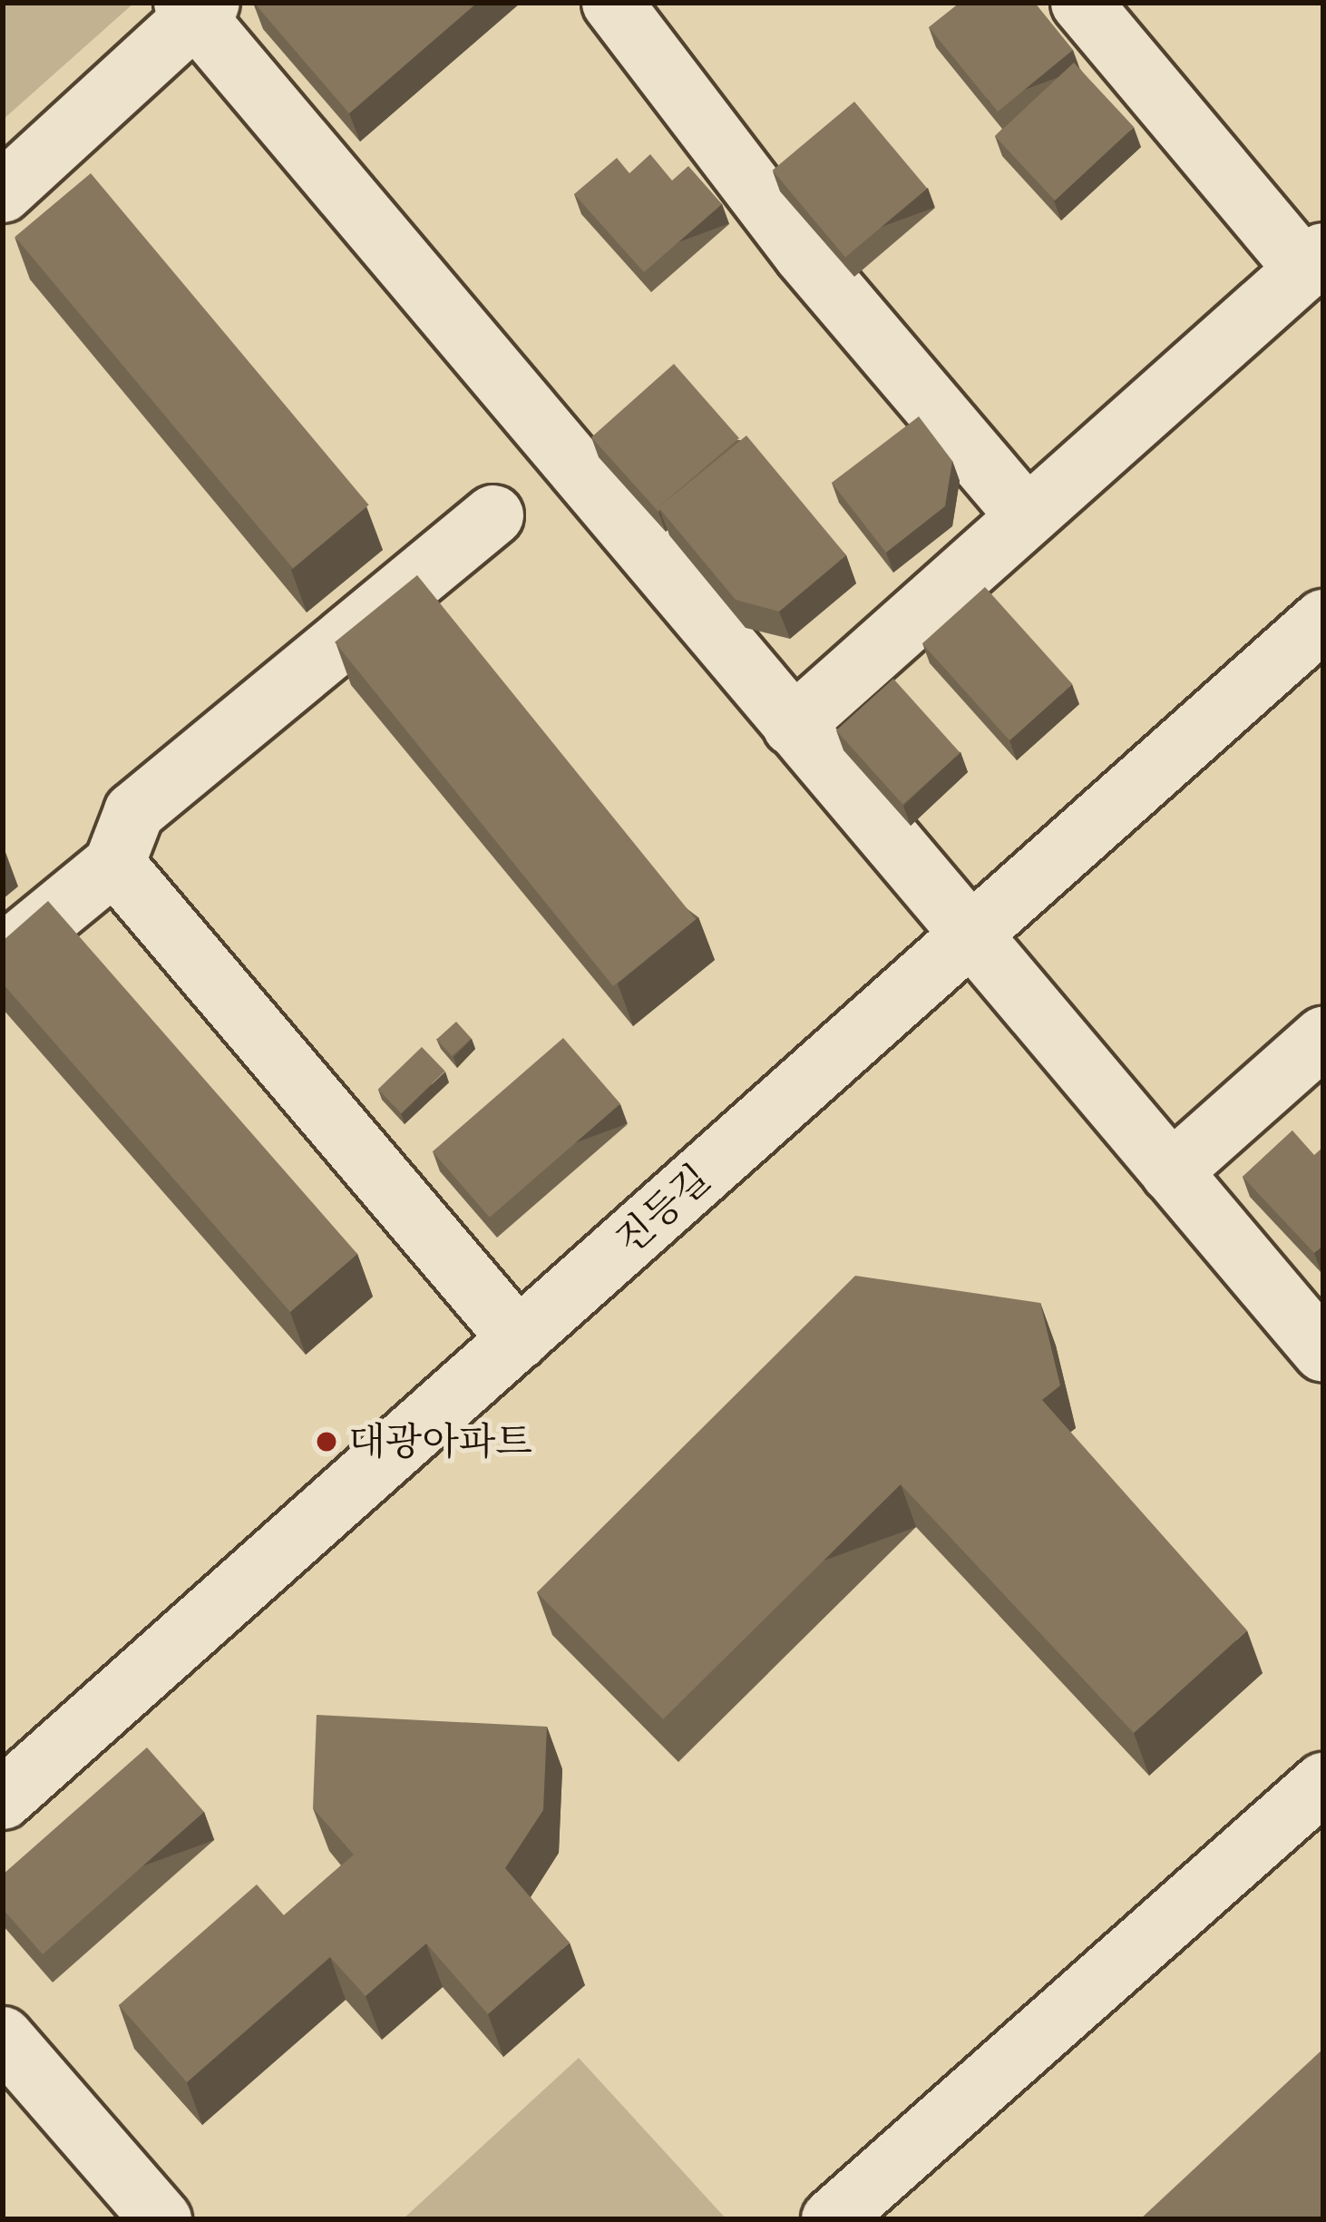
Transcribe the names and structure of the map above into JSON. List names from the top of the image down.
{
  "streets": {
    "street": ["진등길"]
  },
  "places": ["대광아파트"]
}
